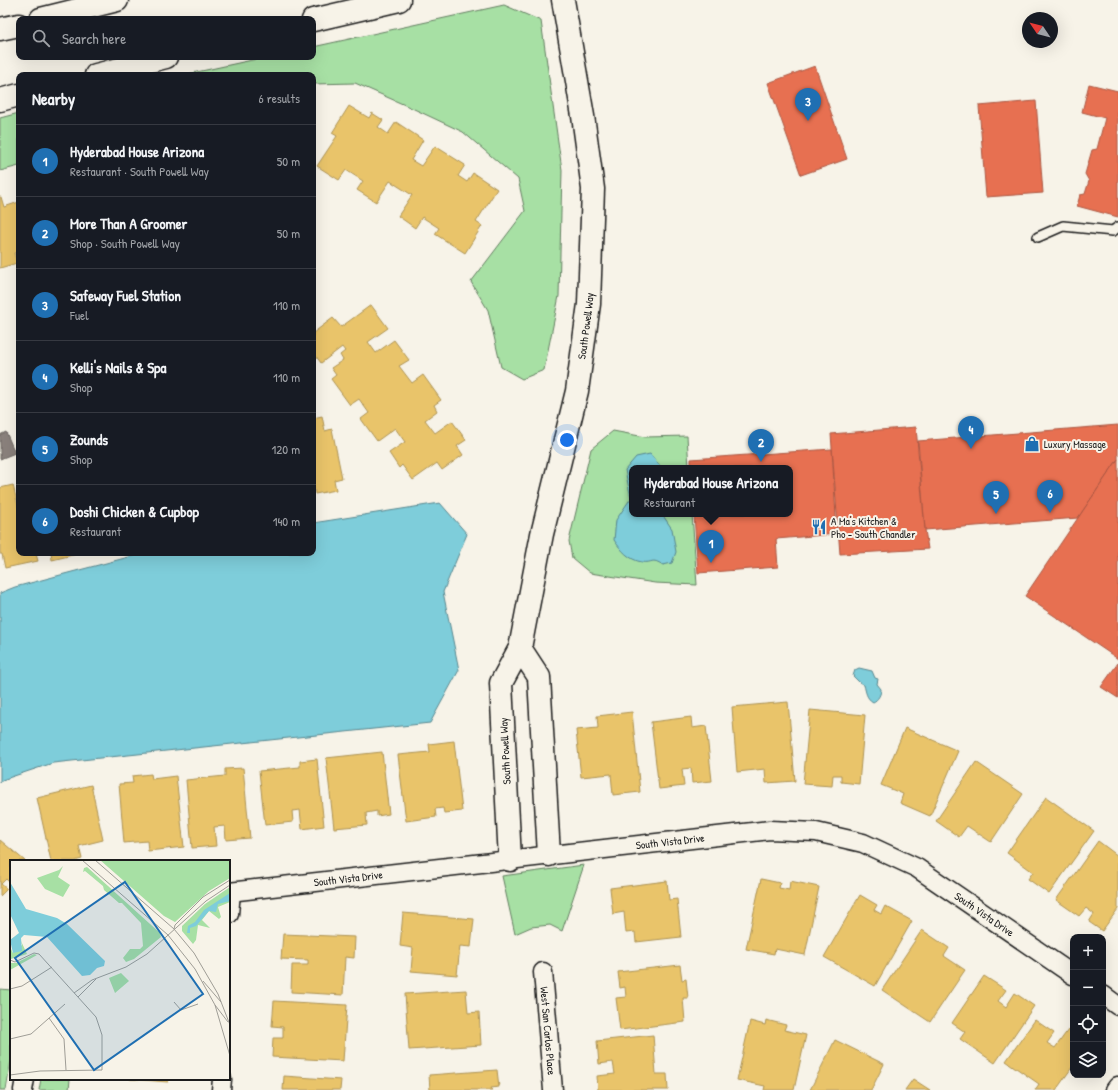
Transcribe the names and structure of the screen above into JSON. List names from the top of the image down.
{
  "streets": {
    "street": ["South Powell Way", "South Vista Drive", "West San Carlos Place"]
  },
  "crossings": [
    ["South Powell Way", "South Vista Drive"]
  ],
  "places": {
    "shop": ["Luxury Massage"],
    "restaurant": ["A Ma's Kitchen & Pho - South Chandler"]
  },
  "north": "top left",
  "page": {
    "search": "Search here",
    "heading": ["Nearby", "6 results"],
    "pins": [
      "3",
      "4",
      "2",
      "6",
      "5",
      "1"
    ],
    "list": [
      {
        "mark": "1",
        "name": "Hyderabad House Arizona",
        "note": "Restaurant · South Powell Way",
        "value": "50 m"
      },
      {
        "mark": "2",
        "name": "More Than A Groomer",
        "note": "Shop · South Powell Way",
        "value": "50 m"
      },
      {
        "mark": "3",
        "name": "Safeway Fuel Station",
        "note": "Fuel",
        "value": "110 m"
      },
      {
        "mark": "4",
        "name": "Kelli's Nails & Spa",
        "note": "Shop",
        "value": "110 m"
      },
      {
        "mark": "5",
        "name": "Zounds",
        "note": "Shop",
        "value": "120 m"
      },
      {
        "mark": "6",
        "name": "Doshi Chicken & Cupbop",
        "note": "Restaurant",
        "value": "140 m"
      }
    ],
    "popup": ["Hyderabad House Arizona", "Restaurant"],
    "map_buttons": ["+", "−"]
  }
}
